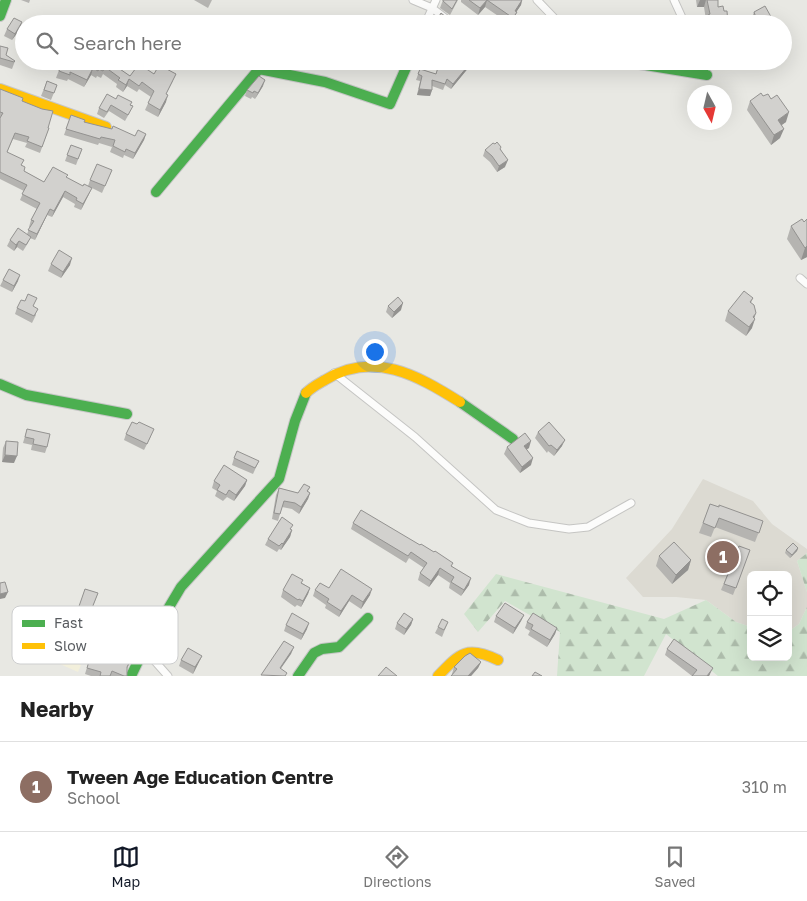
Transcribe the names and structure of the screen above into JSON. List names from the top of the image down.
{
  "legend": ["Fast", "Slow"],
  "north": "bottom",
  "page": {
    "search": "Search here",
    "pins": "1",
    "heading": "Nearby",
    "list": [
      {
        "mark": "1",
        "name": "Tween Age Education Centre",
        "note": "School",
        "value": "310 m"
      }
    ],
    "nav": ["Map", "Directions", "Saved"]
  }
}
